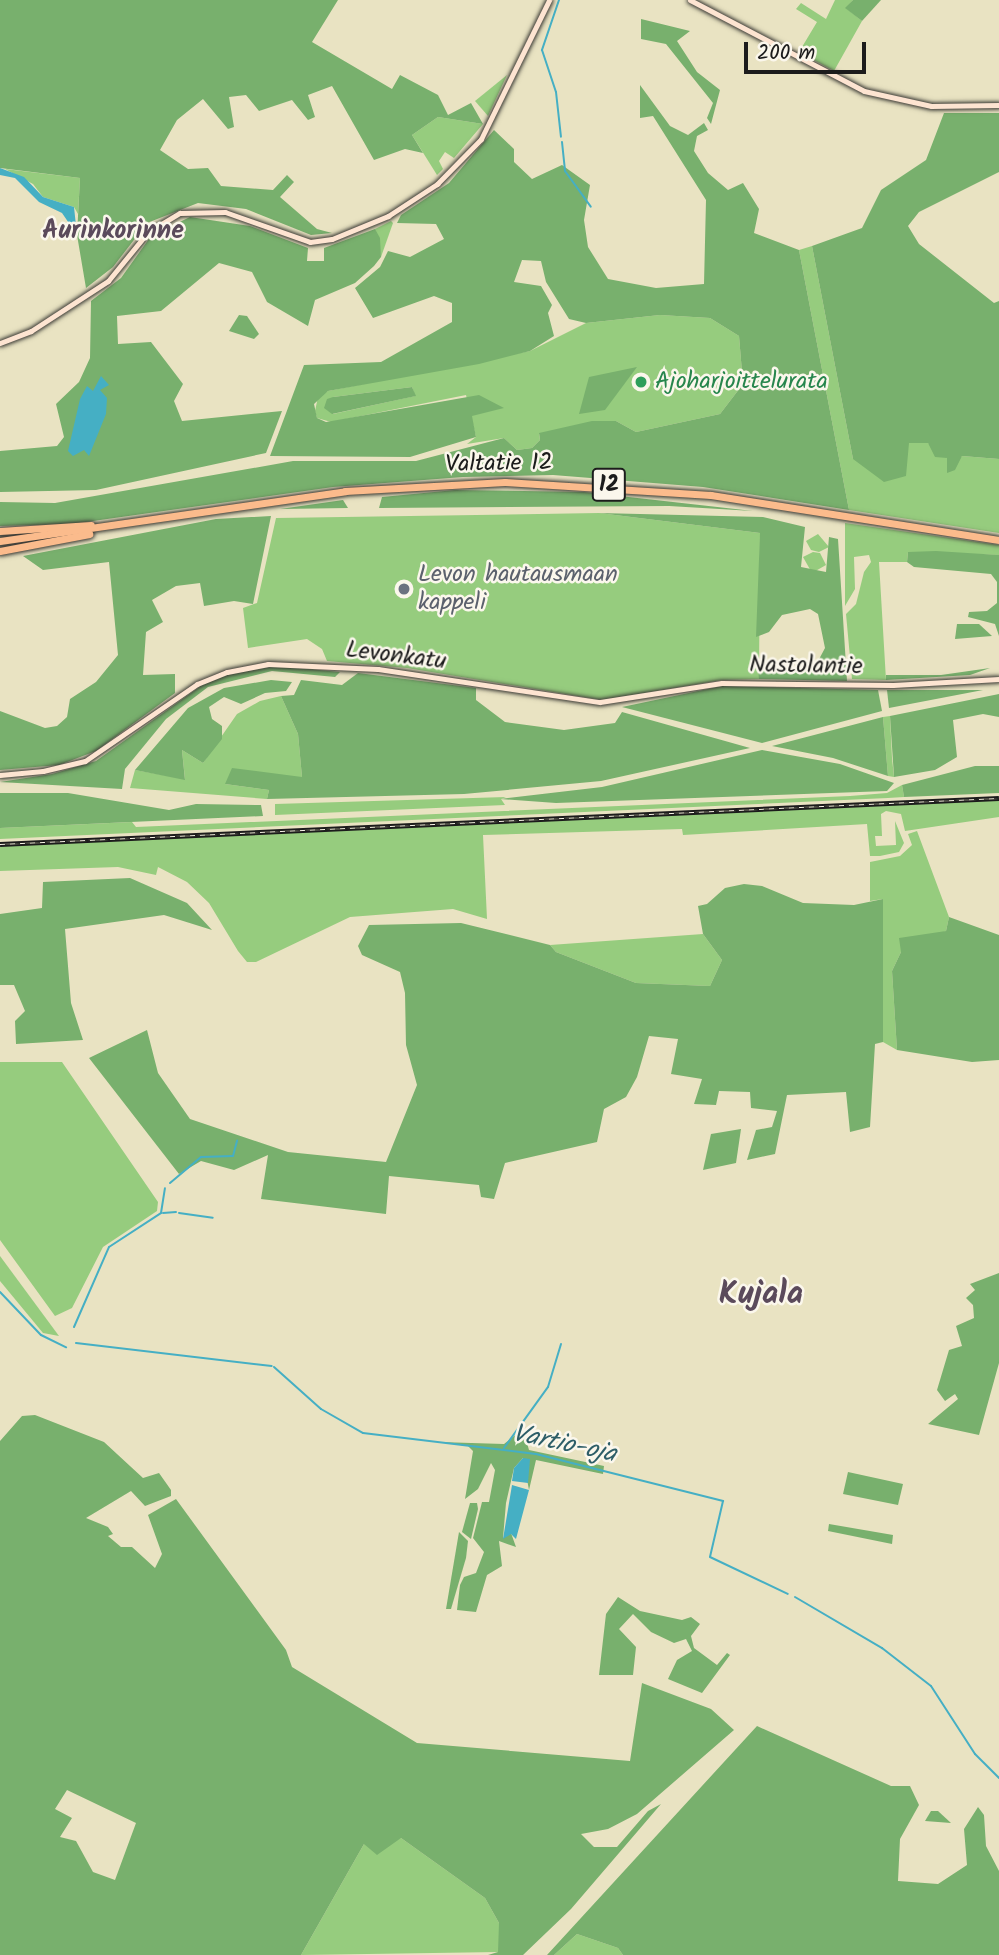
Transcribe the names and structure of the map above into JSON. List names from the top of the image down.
{
  "streets": {
    "highway": ["Valtatie 12", "12"],
    "street": ["Levonkatu", "Nastolantie"]
  },
  "crossings": [
    ["Valtatie 12", "12"],
    ["Levonkatu", "Nastolantie"]
  ],
  "districts": ["Aurinkorinne", "Kujala"],
  "water": ["Vartio-oja"],
  "places": ["Ajoharjoittelurata", "Levon hautausmaan kappeli"],
  "scale_bar": "200 m"
}
